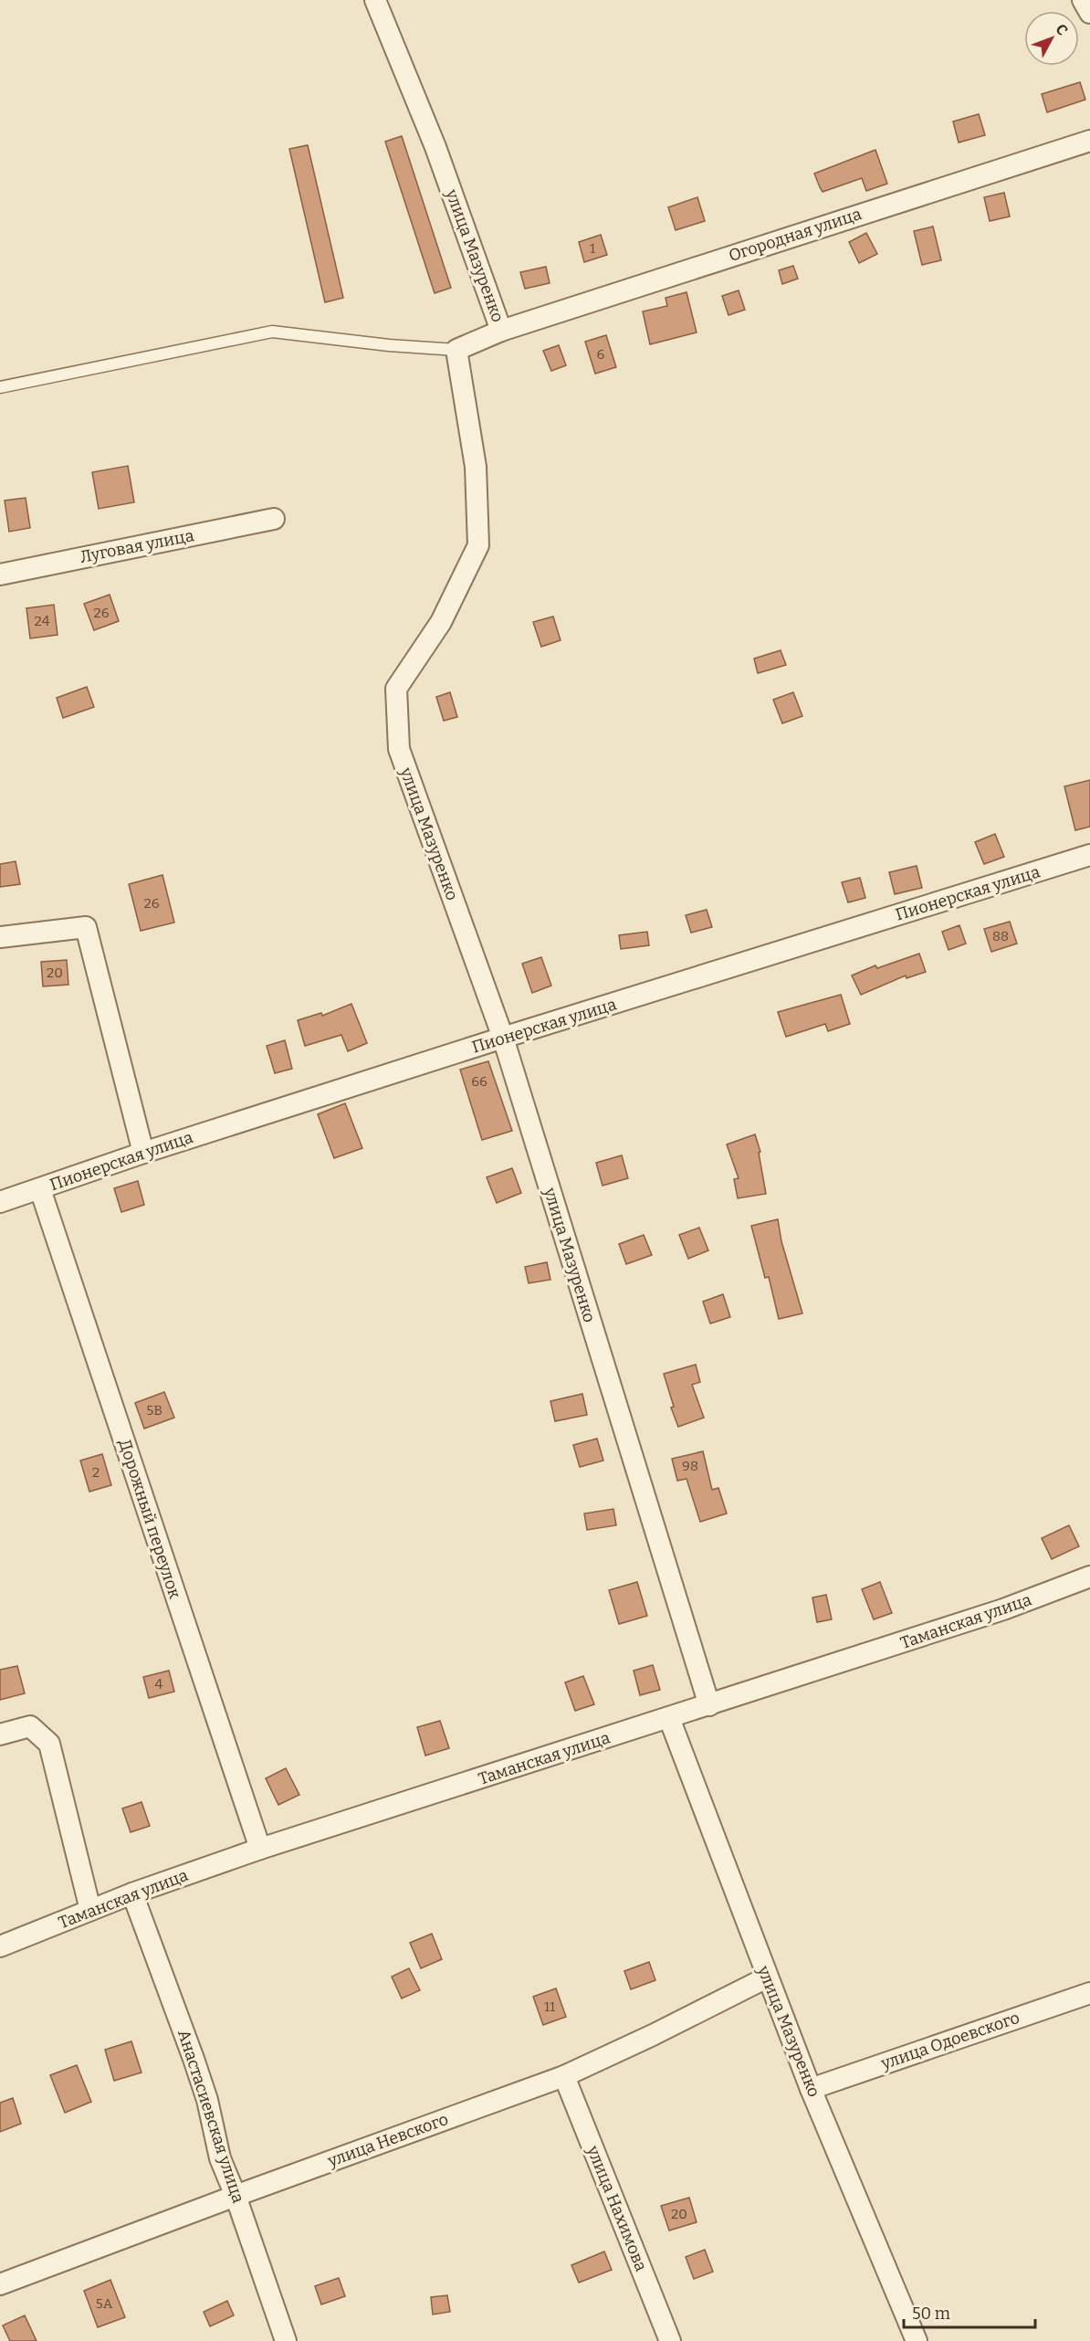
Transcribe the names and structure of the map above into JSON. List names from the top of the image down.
{
  "streets": {
    "street": [
      "Огородная улица",
      "улица Мазуренко",
      "Луговая улица",
      "Пионерская улица",
      "Дорожный переулок",
      "Таманская улица",
      "улица Одоевского",
      "Анастасиевская улица",
      "улица Невского",
      "улица Нахимова"
    ]
  },
  "crossings": [
    ["Огородная улица", "улица Мазуренко"],
    ["улица Мазуренко", "Пионерская улица"],
    ["улица Мазуренко", "Таманская улица"],
    ["улица Мазуренко", "улица Одоевского"],
    ["улица Мазуренко", "улица Невского"],
    ["Пионерская улица", "Дорожный переулок"],
    ["Дорожный переулок", "Таманская улица"],
    ["Таманская улица", "Анастасиевская улица"],
    ["Анастасиевская улица", "улица Невского"],
    ["улица Невского", "улица Нахимова"]
  ],
  "house_numbers": [
    "1",
    "6",
    "26",
    "24",
    "26",
    "88",
    "20",
    "66",
    "5В",
    "98",
    "2",
    "4",
    "11",
    "20",
    "5А"
  ],
  "scale_bar": "50 m",
  "north": "top right"
}
